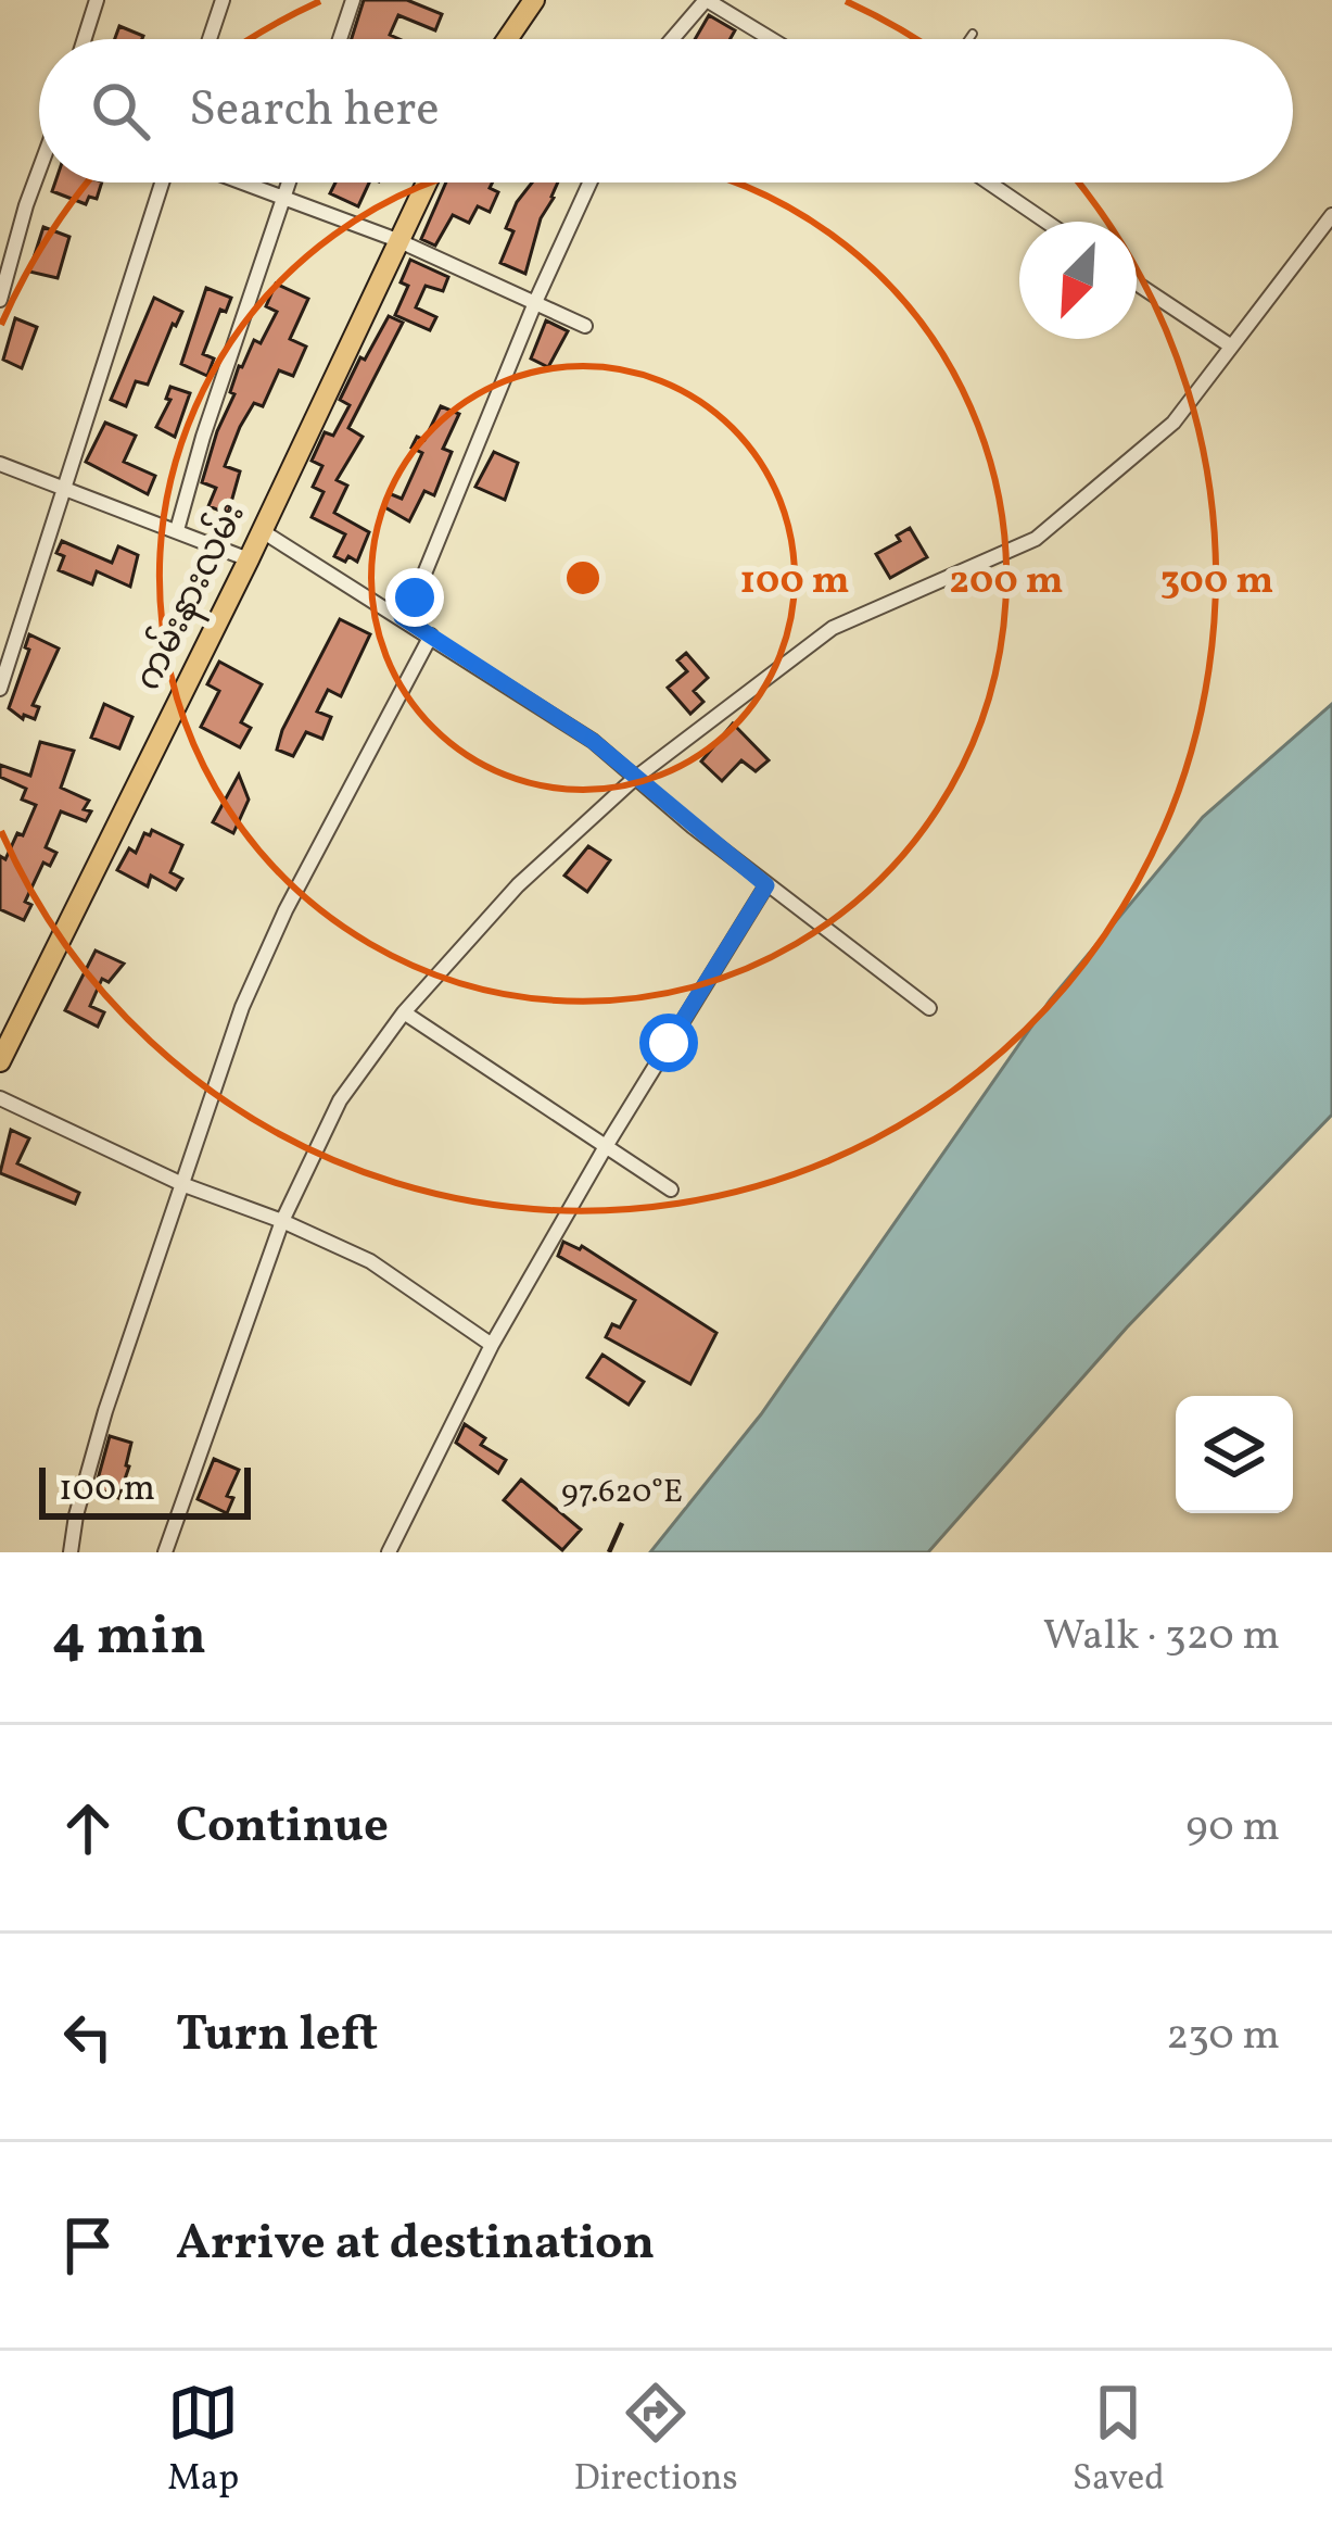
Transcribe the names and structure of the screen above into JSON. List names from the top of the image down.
{
  "streets": {
    "main road": ["ကမ်းနားလမ်း"]
  },
  "scale_bar": "100 m",
  "north": "bottom left",
  "page": {
    "search": "Search here",
    "scale": "100 m",
    "heading": ["4 min", "Walk · 320 m"],
    "list": [
      ["Continue", "90 m"],
      ["Turn left", "230 m"],
      "Arrive at destination"
    ],
    "nav": ["Map", "Directions", "Saved"]
  },
  "coordinates": ["97.620°E"],
  "rings": ["100 m", "200 m", "300 m"]
}
